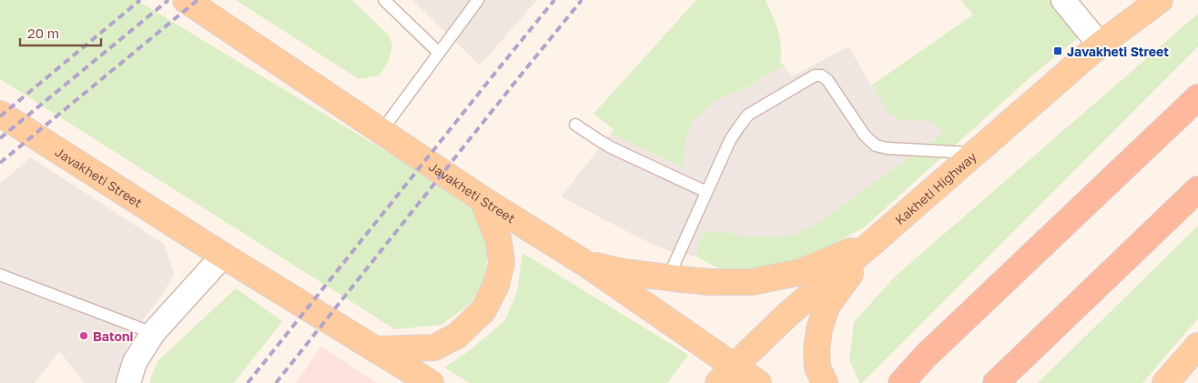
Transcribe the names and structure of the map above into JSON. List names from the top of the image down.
{
  "streets": {
    "main road": ["Javakheti Street", "Kakheti Highway"]
  },
  "crossings": [
    ["Javakheti Street", "Kakheti Highway"]
  ],
  "places": {
    "transit": ["Javakheti Street"],
    "other": ["Batoni"]
  },
  "scale_bar": "20 m"
}
